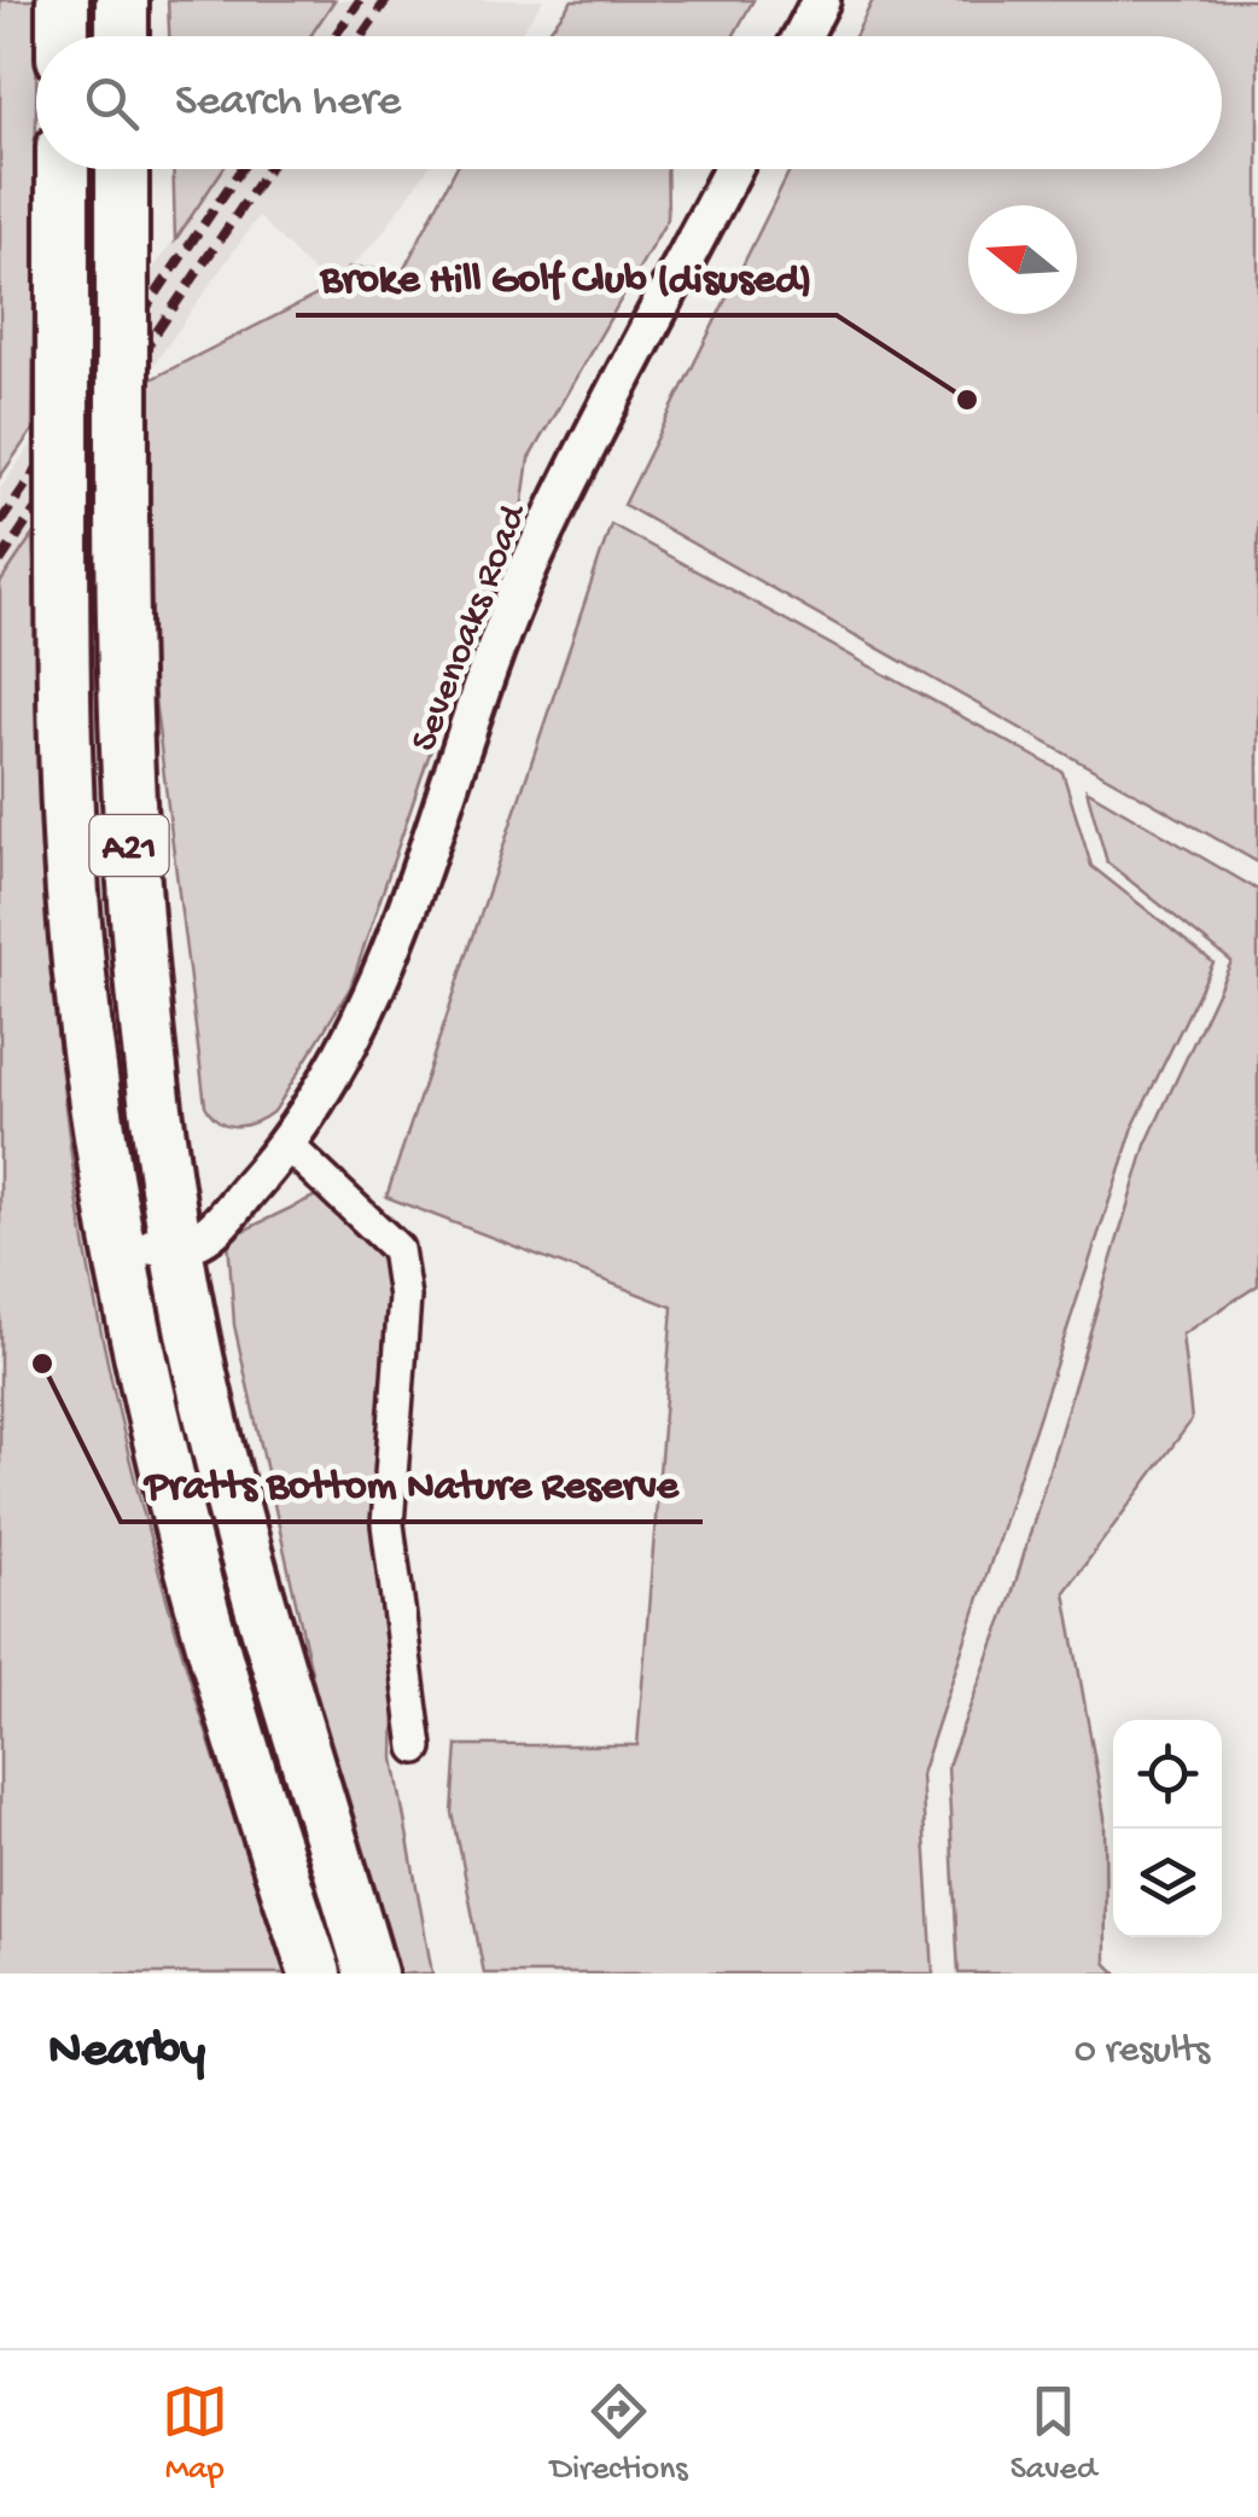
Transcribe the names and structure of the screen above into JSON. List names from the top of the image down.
{
  "streets": {
    "highway": ["A21"],
    "street": ["Sevenoaks Road"]
  },
  "crossings": [
    ["Sevenoaks Road", "A21"]
  ],
  "places": ["Broke Hill Golf Club (disused)", "Pratts Bottom Nature Reserve"],
  "north": "left",
  "page": {
    "search": "Search here",
    "heading": ["Nearby", "0 results"],
    "nav": ["Map", "Directions", "Saved"]
  }
}
